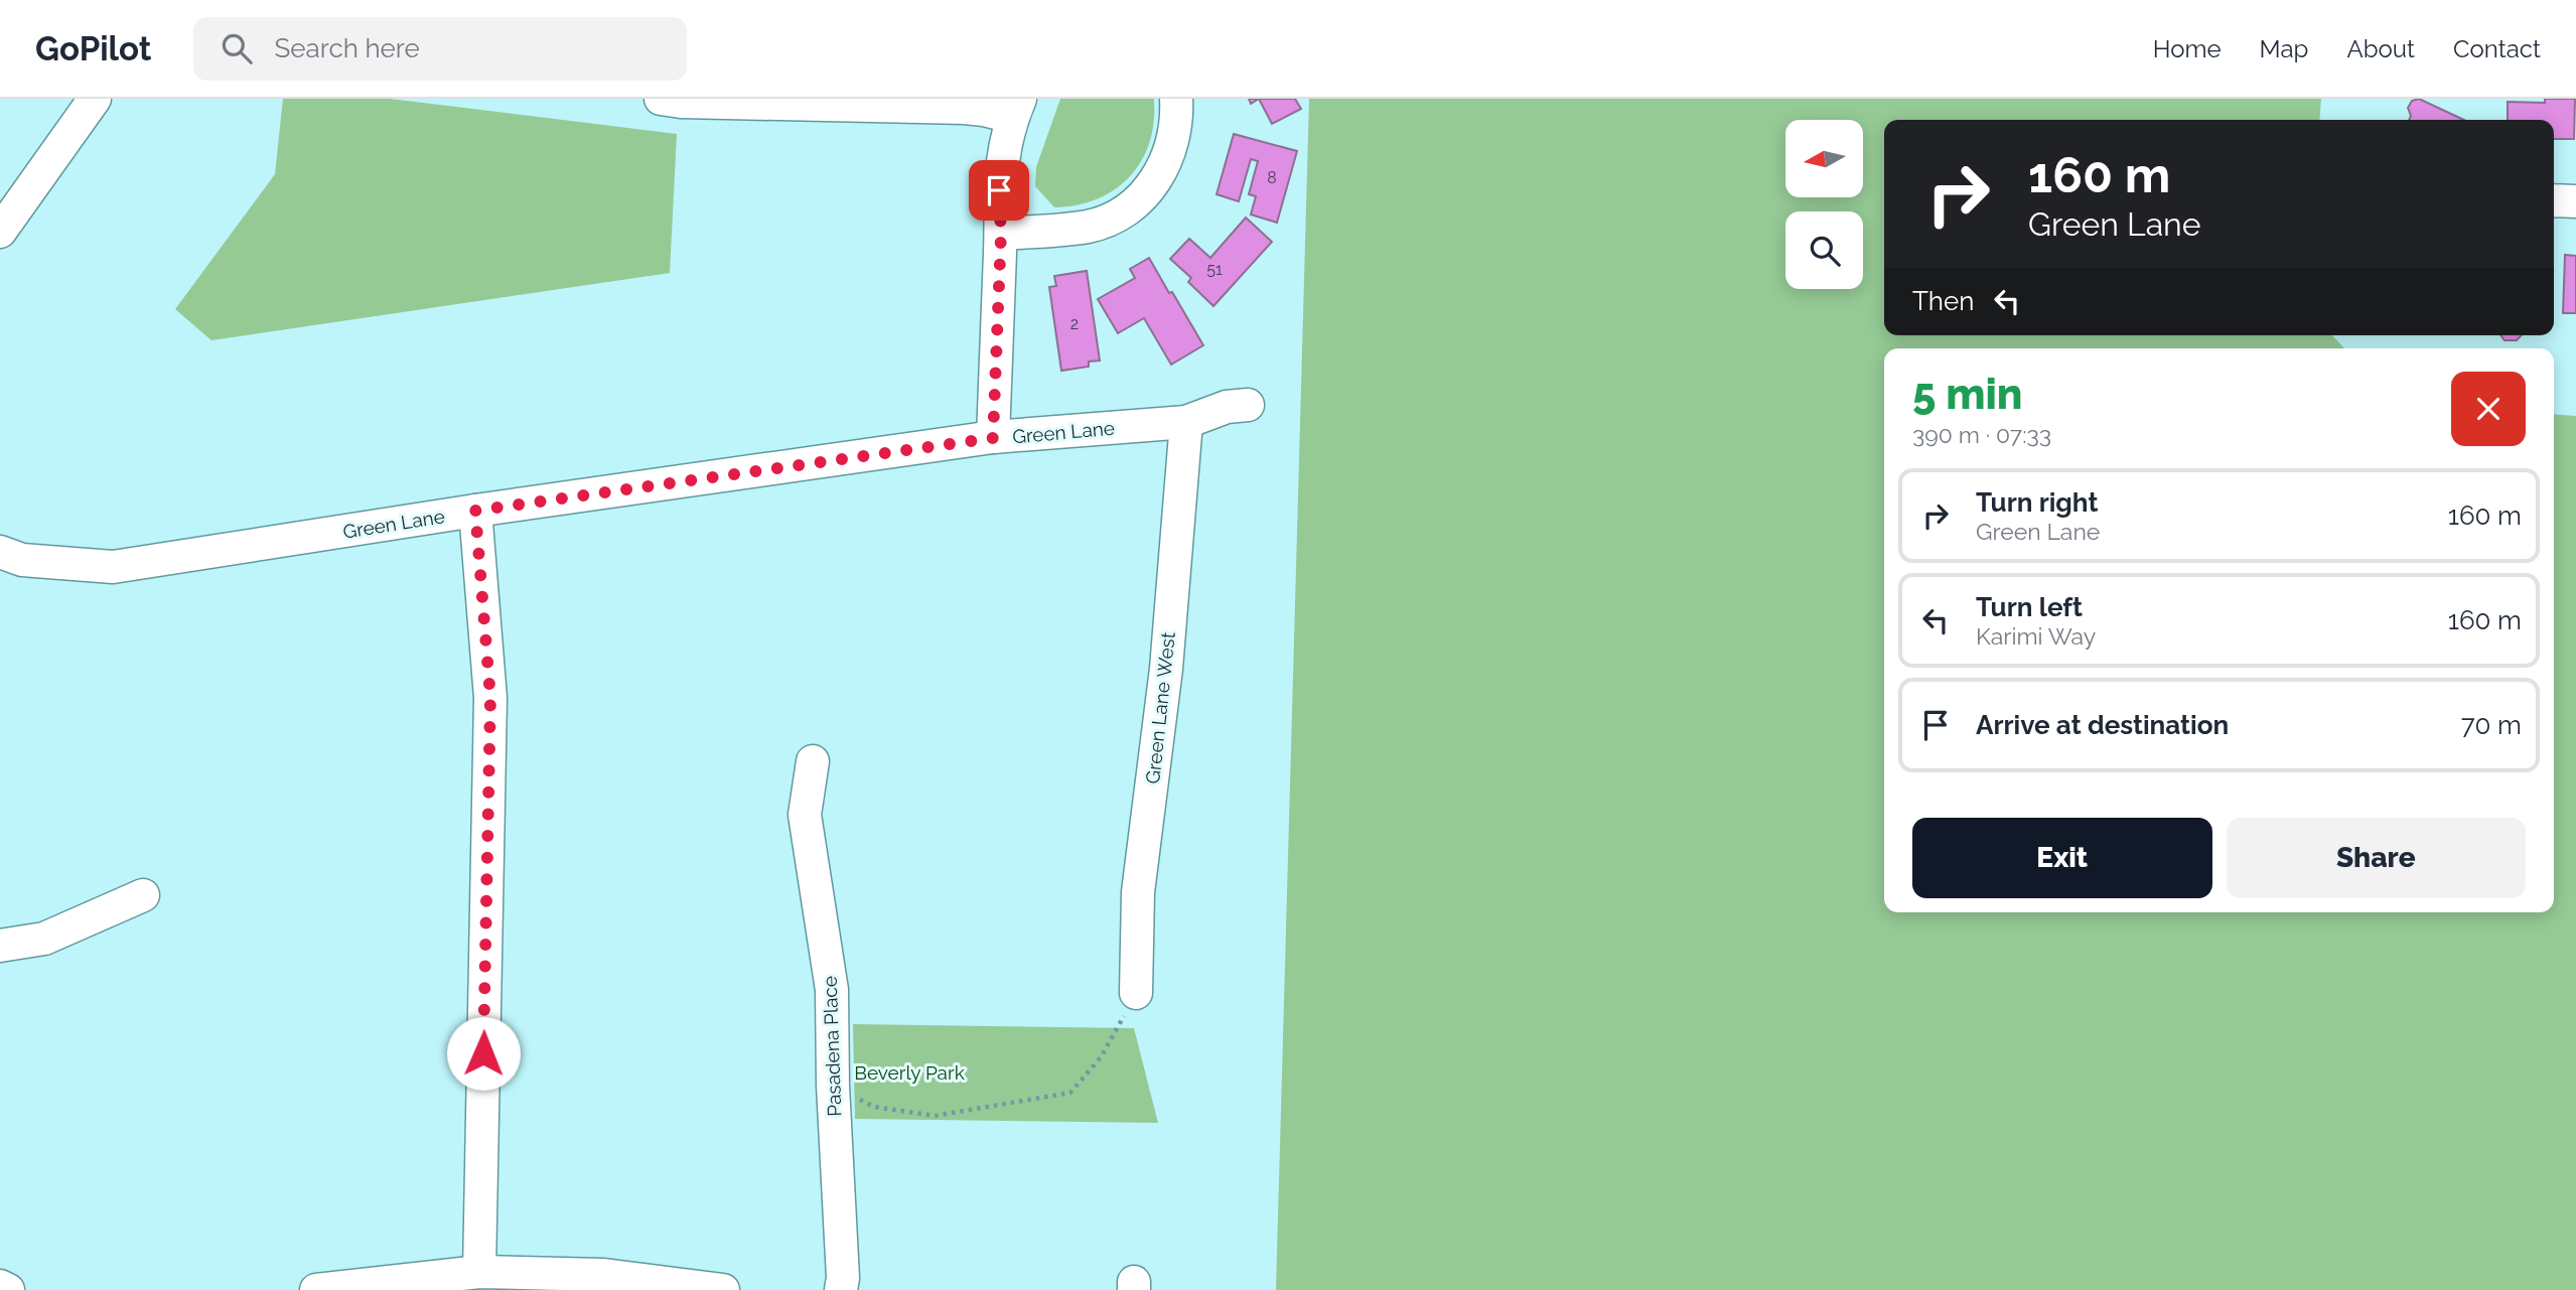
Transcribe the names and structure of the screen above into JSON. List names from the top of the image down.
{
  "streets": {
    "street": ["Green Lane", "Green Lane West", "Pasadena Place"]
  },
  "crossings": [
    ["Green Lane", "Green Lane West"]
  ],
  "parks": ["Beverly Park"],
  "house_numbers": ["8", "51", "2"],
  "north": "left",
  "page": {
    "header": "GoPilot",
    "search": "Search here",
    "nav": [
      "Home",
      "Map",
      "About",
      "Contact"
    ],
    "turn": ["160 m", "Green Lane"],
    "then": "Then",
    "heading": ["5 min", "390 m · 07:33"],
    "list": [
      {
        "name": "Turn right",
        "note": "Green Lane",
        "value": "160 m"
      },
      {
        "name": "Turn left",
        "note": "Karimi Way",
        "value": "160 m"
      },
      {
        "name": "Arrive at destination",
        "value": "70 m"
      }
    ],
    "buttons": ["Exit", "Share"]
  }
}
